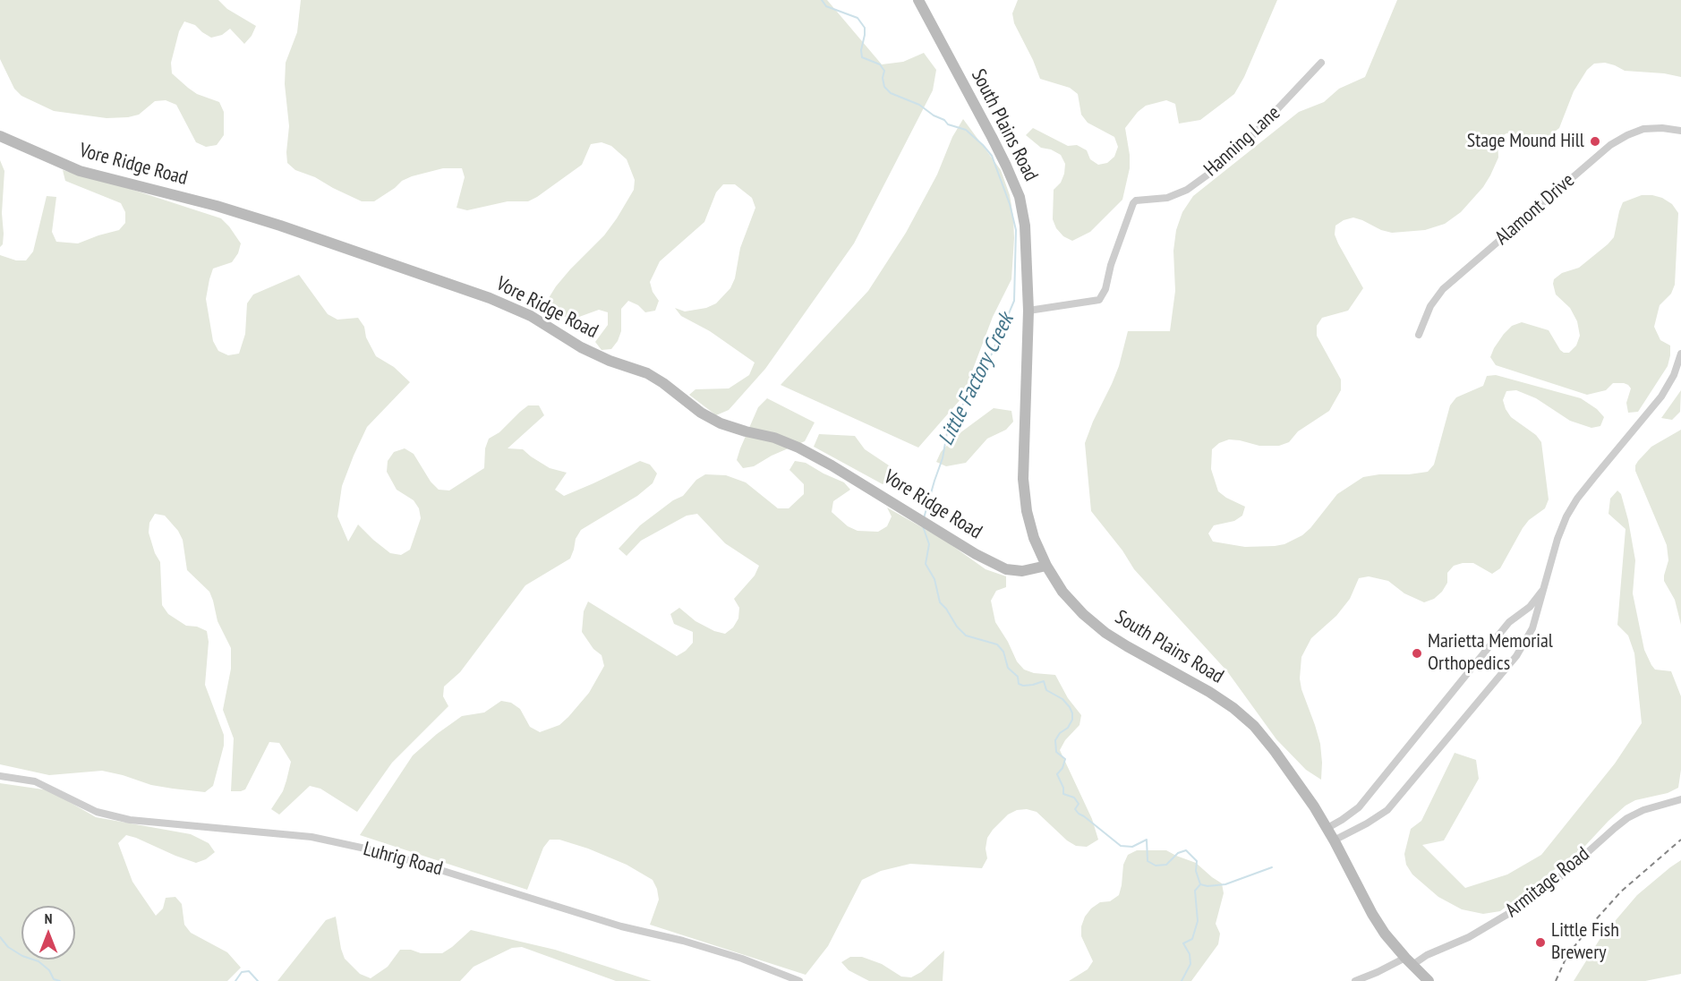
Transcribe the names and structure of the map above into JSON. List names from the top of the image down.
{
  "streets": {
    "main road": ["South Plains Road", "Vore Ridge Road"],
    "street": [
      "Hanning Lane",
      "Alamont Drive",
      "Luhrig Road",
      "Armitage Road"
    ]
  },
  "crossings": [
    ["South Plains Road", "Hanning Lane"],
    ["South Plains Road", "Vore Ridge Road"],
    ["South Plains Road", "Armitage Road"]
  ],
  "water": ["Little Factory Creek"],
  "places": ["Stage Mound Hill", "Marietta Memorial Orthopedics", "Little Fish Brewery"],
  "north": "top"
}
